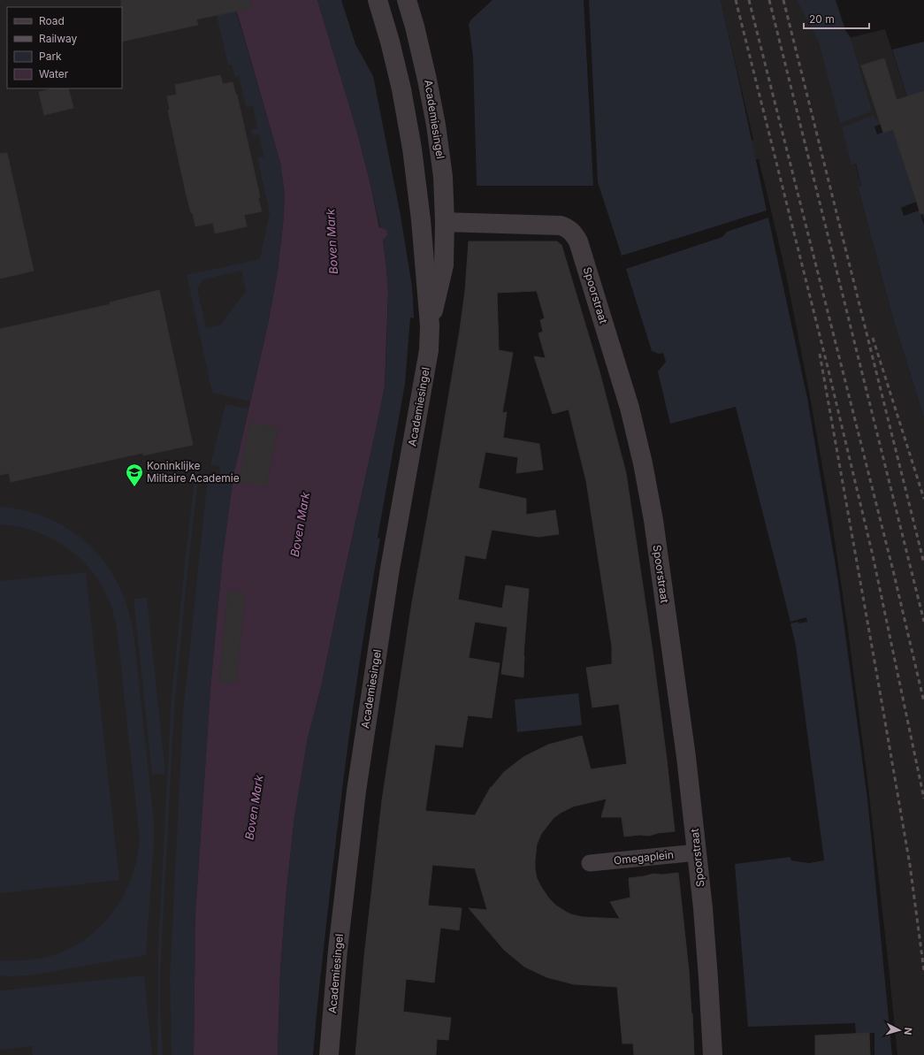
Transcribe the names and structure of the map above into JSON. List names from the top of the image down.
{
  "streets": {
    "street": ["Academiesingel", "Spoorstraat", "Omegaplein"]
  },
  "crossings": [
    ["Academiesingel", "Spoorstraat"],
    ["Spoorstraat", "Omegaplein"]
  ],
  "water": ["Boven Mark"],
  "places": {
    "school or university": ["Koninklijke Militaire Academie"]
  },
  "legend": [
    "Road",
    "Railway",
    "Park",
    "Water"
  ],
  "scale_bar": "20 m",
  "north": "right"
}
